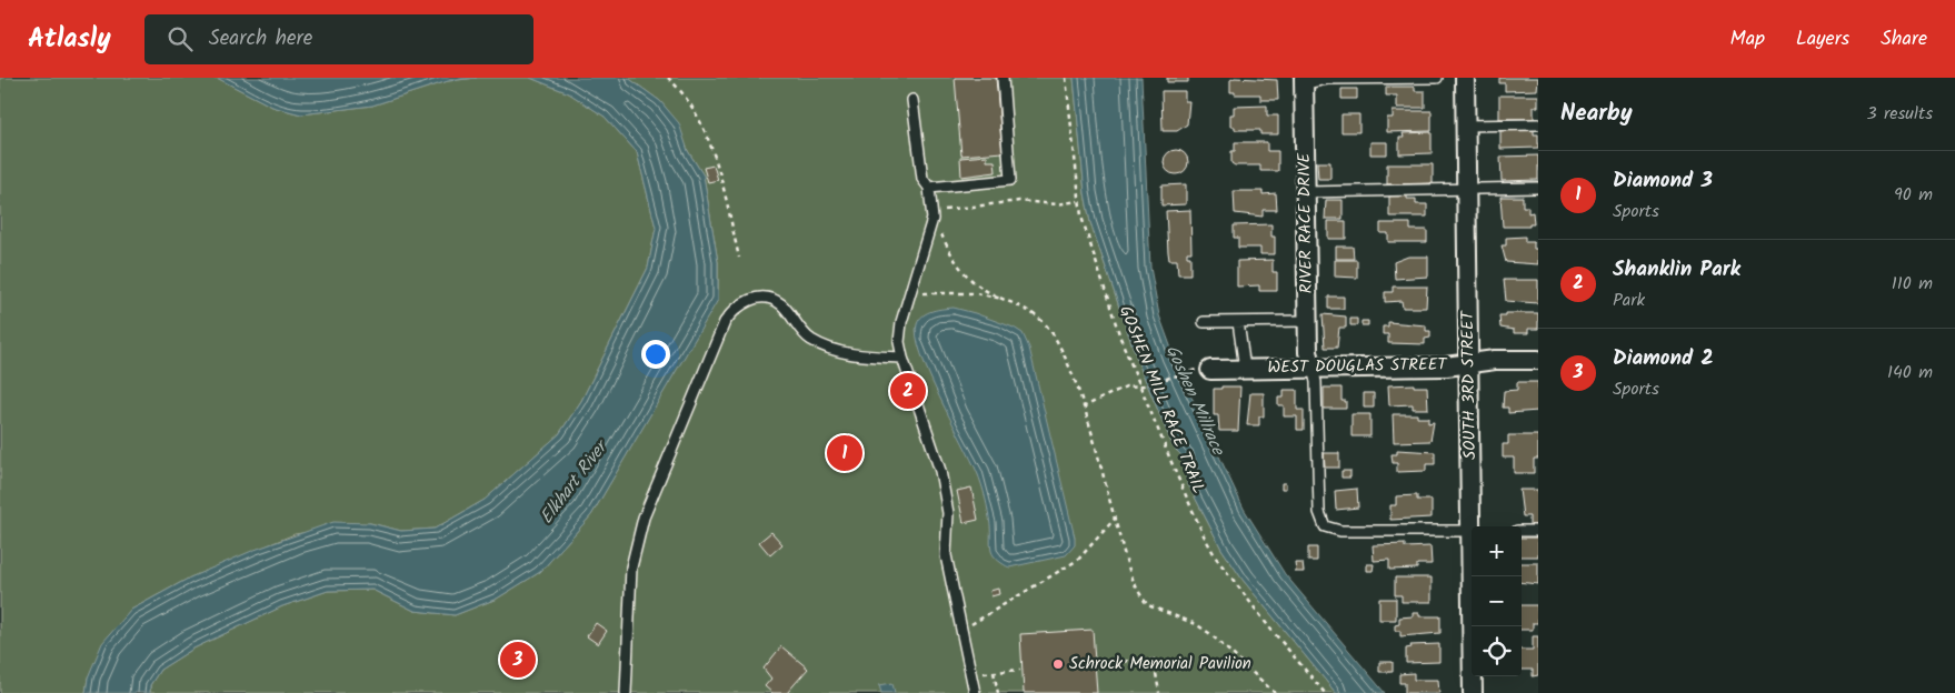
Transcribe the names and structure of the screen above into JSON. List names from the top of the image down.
{
  "streets": {
    "street": ["RIVER RACE DRIVE", "WEST DOUGLAS STREET", "SOUTH 3RD STREET"],
    "path": ["GOSHEN MILL RACE TRAIL"]
  },
  "crossings": [
    ["RIVER RACE DRIVE", "WEST DOUGLAS STREET"],
    ["WEST DOUGLAS STREET", "SOUTH 3RD STREET"]
  ],
  "water": ["Goshen Millrace", "Elkhart River"],
  "places": ["Schrock Memorial Pavilion"],
  "page": {
    "header": "Atlasly",
    "search": "Search here",
    "nav": ["Map", "Layers", "Share"],
    "heading": ["Nearby", "3 results"],
    "list": [
      {
        "mark": "1",
        "name": "Diamond 3",
        "note": "Sports",
        "value": "90 m"
      },
      {
        "mark": "2",
        "name": "Shanklin Park",
        "note": "Park",
        "value": "110 m"
      },
      {
        "mark": "3",
        "name": "Diamond 2",
        "note": "Sports",
        "value": "140 m"
      }
    ],
    "pins": ["2", "1", "3"],
    "map_buttons": ["+", "−"]
  }
}
